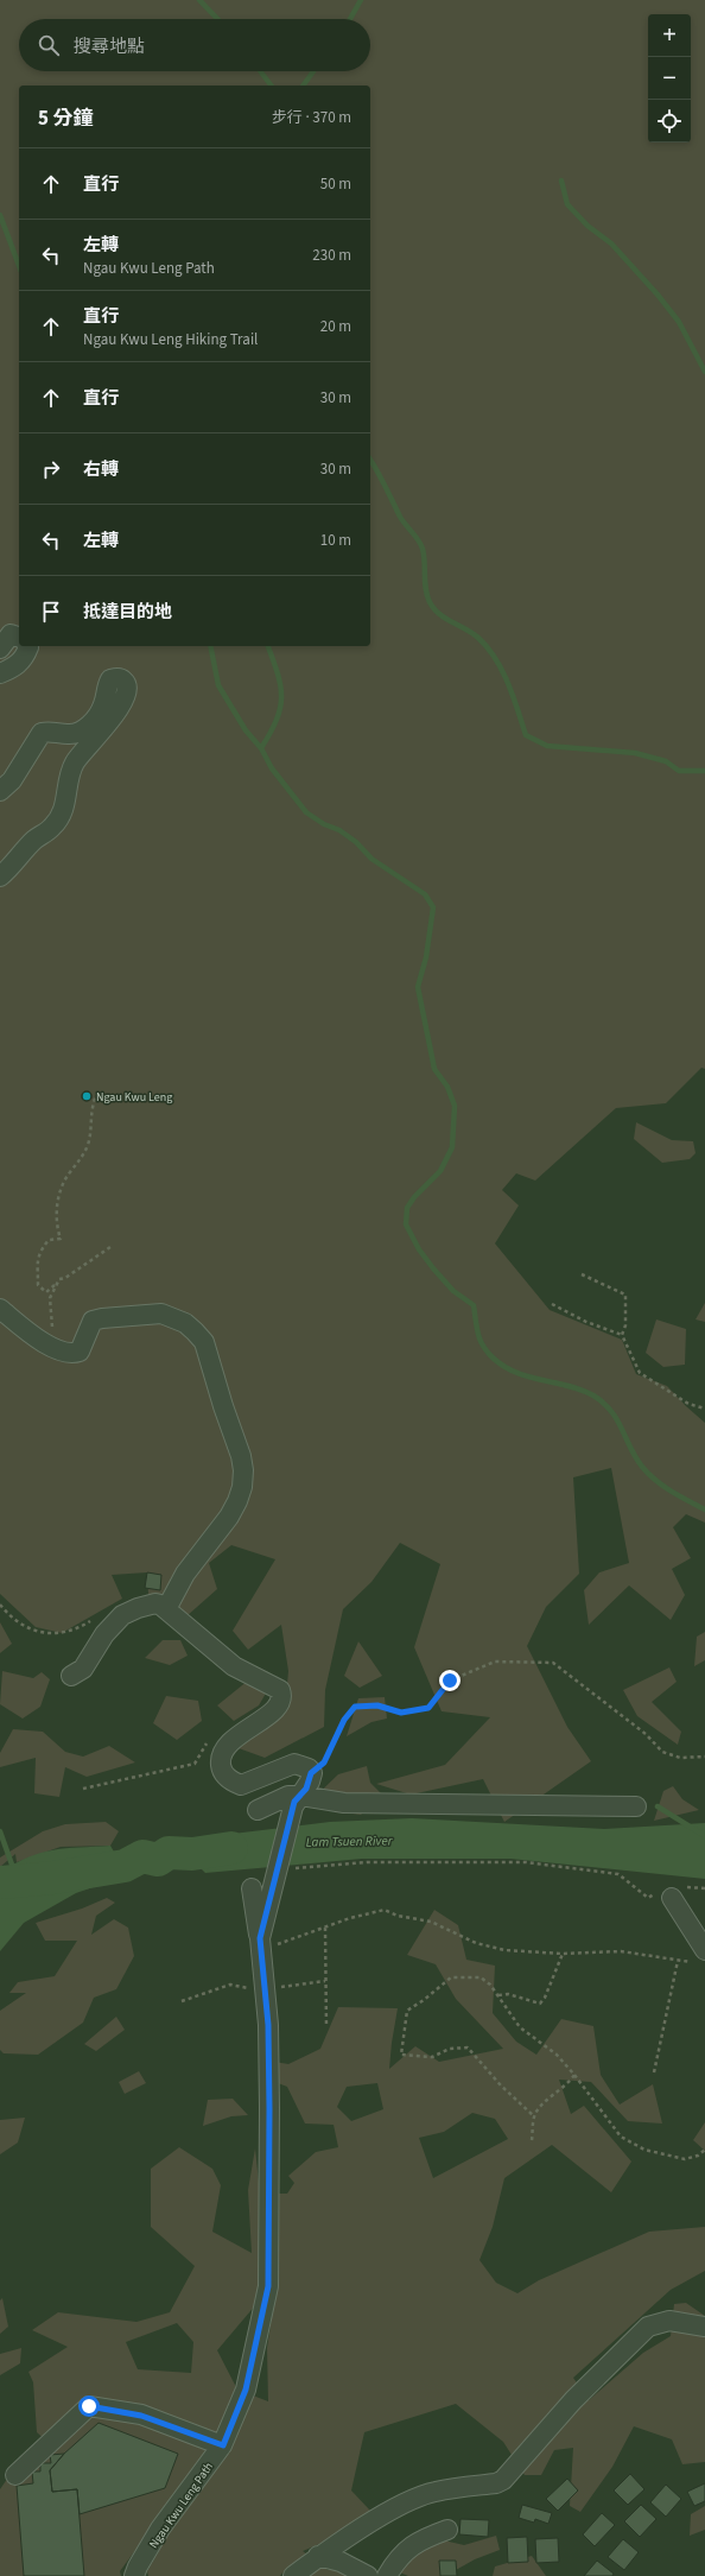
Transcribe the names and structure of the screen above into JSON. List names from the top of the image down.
{
  "streets": {
    "street": ["Ngau Kwu Leng Path"]
  },
  "water": ["Lam Tsuen River"],
  "places": ["Ngau Kwu Leng"],
  "page": {
    "map_buttons": ["+", "−"],
    "search": "搜尋地點",
    "heading": ["5 分鐘", "步行 · 370 m"],
    "list": [
      ["直行", "50 m"],
      ["左轉", "Ngau Kwu Leng Path", "230 m"],
      ["直行", "Ngau Kwu Leng Hiking Trail", "20 m"],
      ["直行", "30 m"],
      ["右轉", "30 m"],
      ["左轉", "10 m"],
      "抵達目的地"
    ]
  }
}
